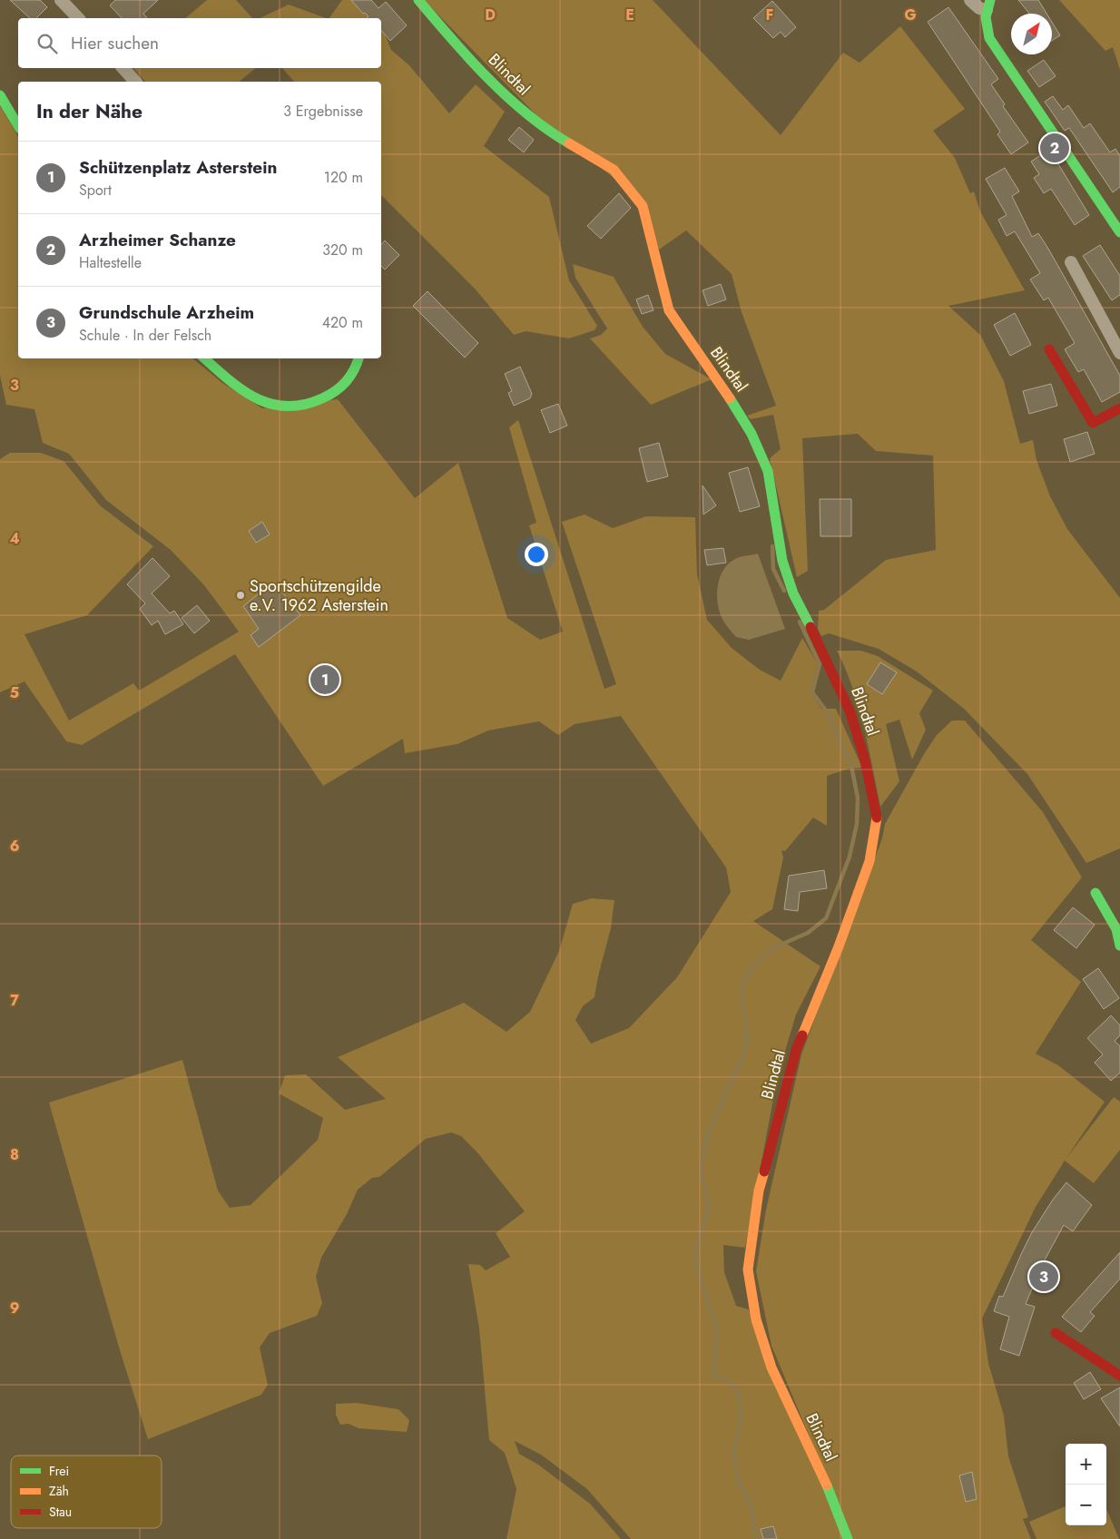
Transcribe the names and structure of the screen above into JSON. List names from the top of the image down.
{
  "streets": {
    "street": ["Blindtal"]
  },
  "places": ["Sportschützengilde e.V. 1962 Asterstein"],
  "legend": ["Frei", "Zäh", "Stau"],
  "north": "top right",
  "page": {
    "search": "Hier suchen",
    "heading": ["In der Nähe", "3 Ergebnisse"],
    "pins": ["2", "1", "3"],
    "list": [
      {
        "mark": "1",
        "name": "Schützenplatz Asterstein",
        "note": "Sport",
        "value": "120 m"
      },
      {
        "mark": "2",
        "name": "Arzheimer Schanze",
        "note": "Haltestelle",
        "value": "320 m"
      },
      {
        "mark": "3",
        "name": "Grundschule Arzheim",
        "note": "Schule · In der Felsch",
        "value": "420 m"
      }
    ],
    "map_buttons": ["+", "−"]
  },
  "grid": {
    "columns": [
      "D",
      "E",
      "F",
      "G"
    ],
    "rows": [
      "3",
      "4",
      "5",
      "6",
      "7",
      "8",
      "9"
    ]
  }
}
